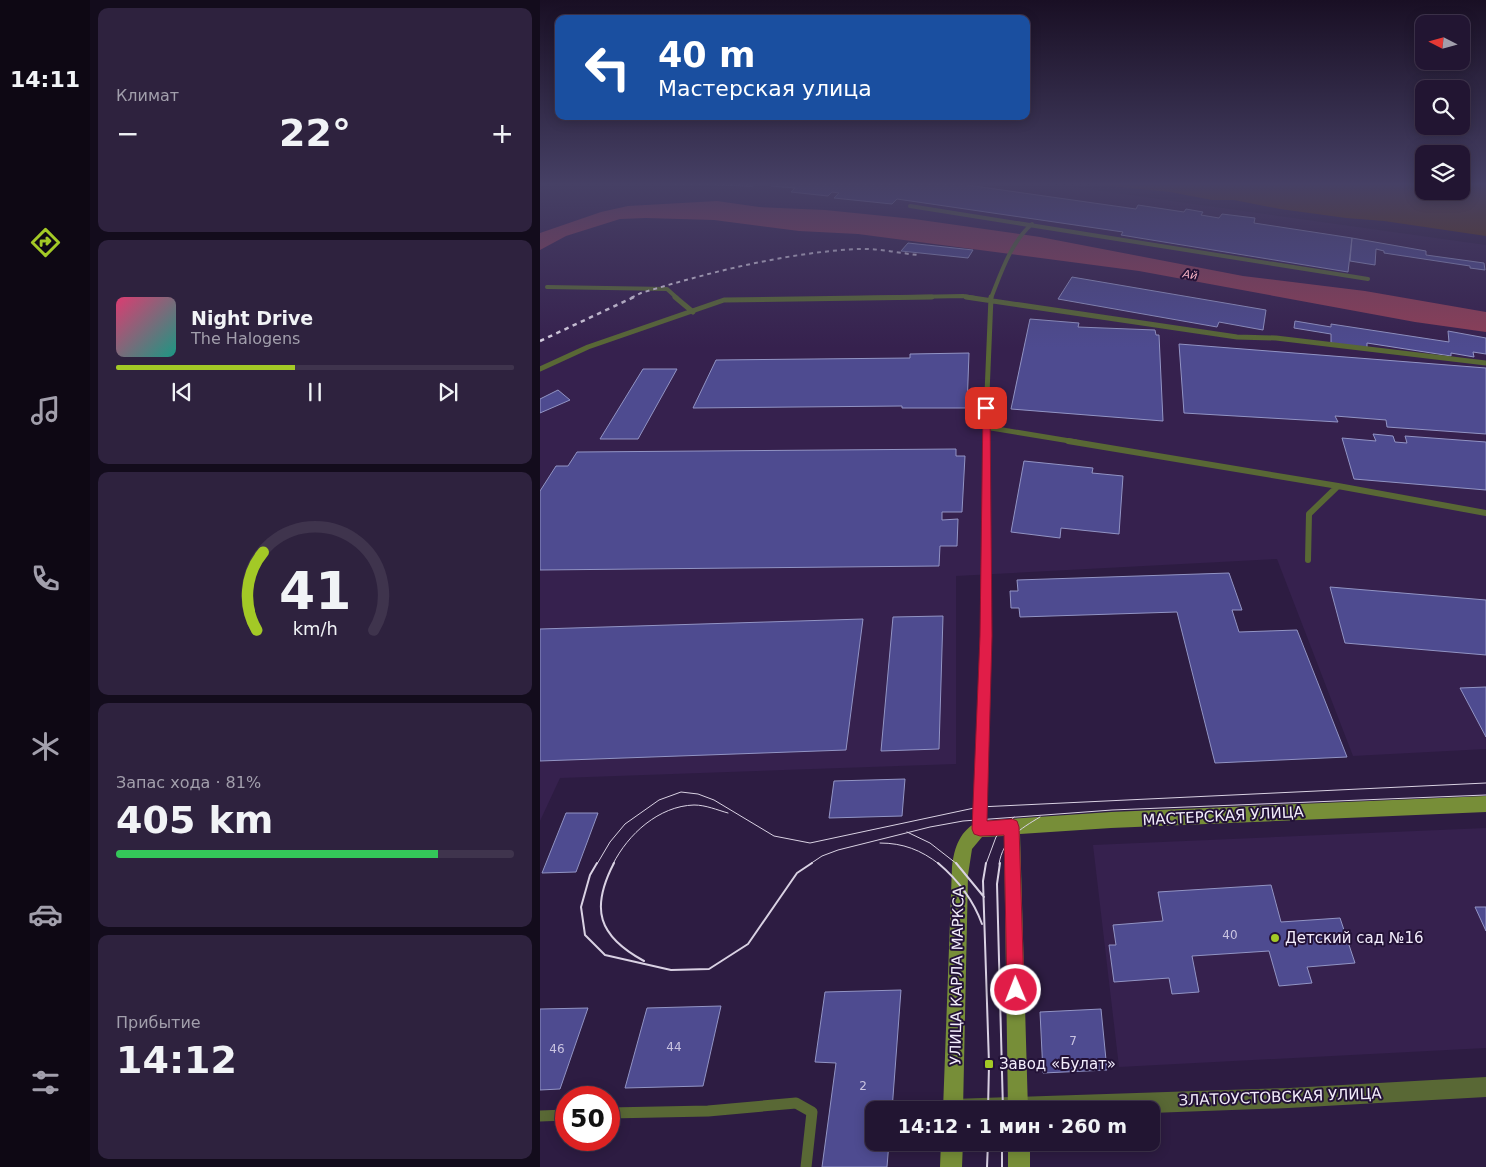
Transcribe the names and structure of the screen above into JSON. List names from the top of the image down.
{
  "streets": {
    "main road": ["МАСТЕРСКАЯ УЛИЦА", "УЛИЦА КАРЛА МАРКСА"],
    "street": ["ЗЛАТОУСТОВСКАЯ УЛИЦА"]
  },
  "crossings": [
    ["МАСТЕРСКАЯ УЛИЦА", "УЛИЦА КАРЛА МАРКСА"]
  ],
  "water": ["Ай"],
  "places": {
    "other": ["Детский сад №16"],
    "transit": ["Завод «Булат»"]
  },
  "house_numbers": [
    "40",
    "7",
    "44",
    "46",
    "2"
  ],
  "north": "left",
  "page": {
    "tabs": "14:11",
    "tile": [
      "Климат",
      ["Запас хода · 81%", "405 km"],
      ["Прибытие", "14:12"]
    ],
    "turn": ["40 m", "Мастерская улица"],
    "heat": ["−", "22°", "+"],
    "song": ["Night Drive", "The Halogens"],
    "limit": "50",
    "trip": "14:12 · 1 мин · 260 m",
    "gauge": ["41", "km/h"]
  }
}
